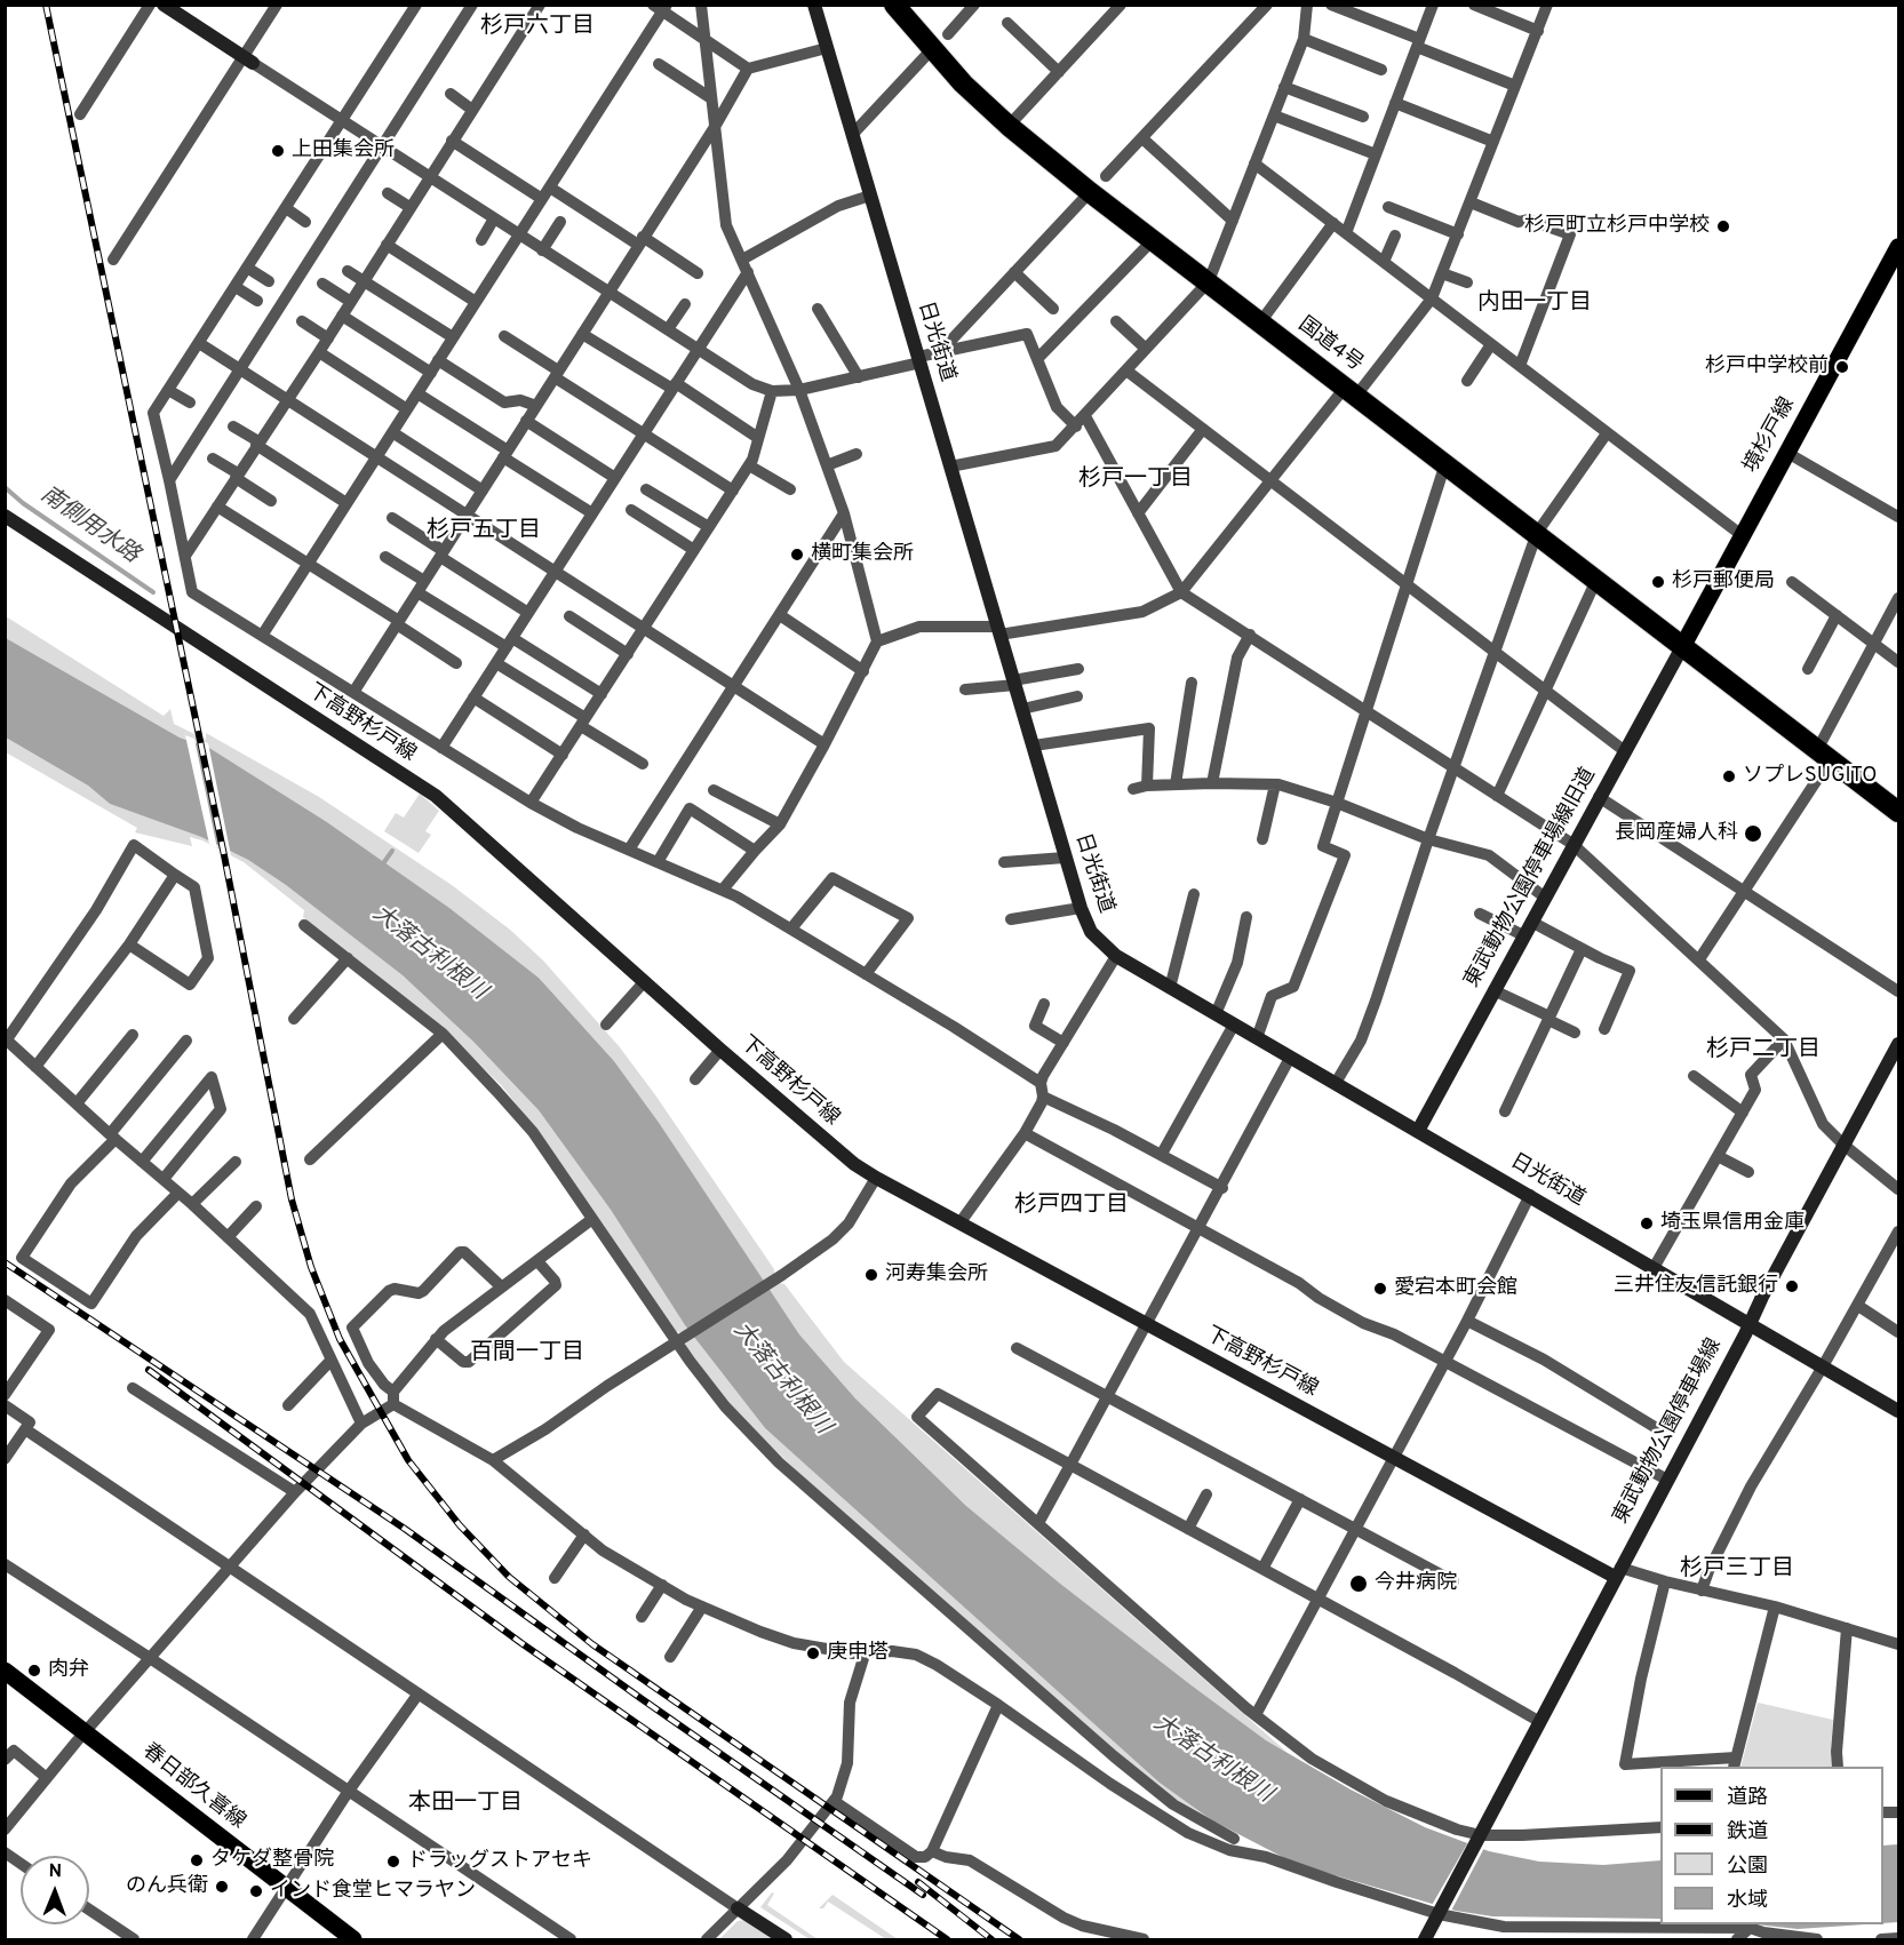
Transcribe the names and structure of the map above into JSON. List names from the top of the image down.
{
  "streets": {
    "highway": ["国道4号"],
    "main road": [
      "日光街道",
      "境杉戸線",
      "下高野杉戸線",
      "東武動物公園停車場線旧道",
      "東武動物公園停車場線",
      "春日部久喜線"
    ]
  },
  "crossings": [
    ["日光街道", "東武動物公園停車場線旧道"],
    ["日光街道", "東武動物公園停車場線"],
    ["国道4号", "境杉戸線"],
    ["国道4号", "東武動物公園停車場線旧道"],
    ["境杉戸線", "東武動物公園停車場線旧道"],
    ["下高野杉戸線", "東武動物公園停車場線"]
  ],
  "districts": [
    "杉戸六丁目",
    "内田一丁目",
    "杉戸一丁目",
    "杉戸五丁目",
    "杉戸二丁目",
    "杉戸四丁目",
    "百間一丁目",
    "杉戸三丁目",
    "本田一丁目"
  ],
  "water": ["南側用水路", "大落古利根川"],
  "places": [
    "上田集会所",
    "杉戸町立杉戸中学校",
    "杉戸中学校前",
    "横町集会所",
    "杉戸郵便局",
    "ソプレSUGITO",
    "長岡産婦人科",
    "埼玉県信用金庫",
    "河寿集会所",
    "三井住友信託銀行",
    "愛宕本町会館",
    "今井病院",
    "庚申塔",
    "肉弁",
    "タケダ整骨院",
    "ドラッグストアセキ",
    "のん兵衛",
    "インド食堂ヒマラヤン"
  ],
  "legend": [
    "道路",
    "鉄道",
    "公園",
    "水域"
  ],
  "north": "top"
}
